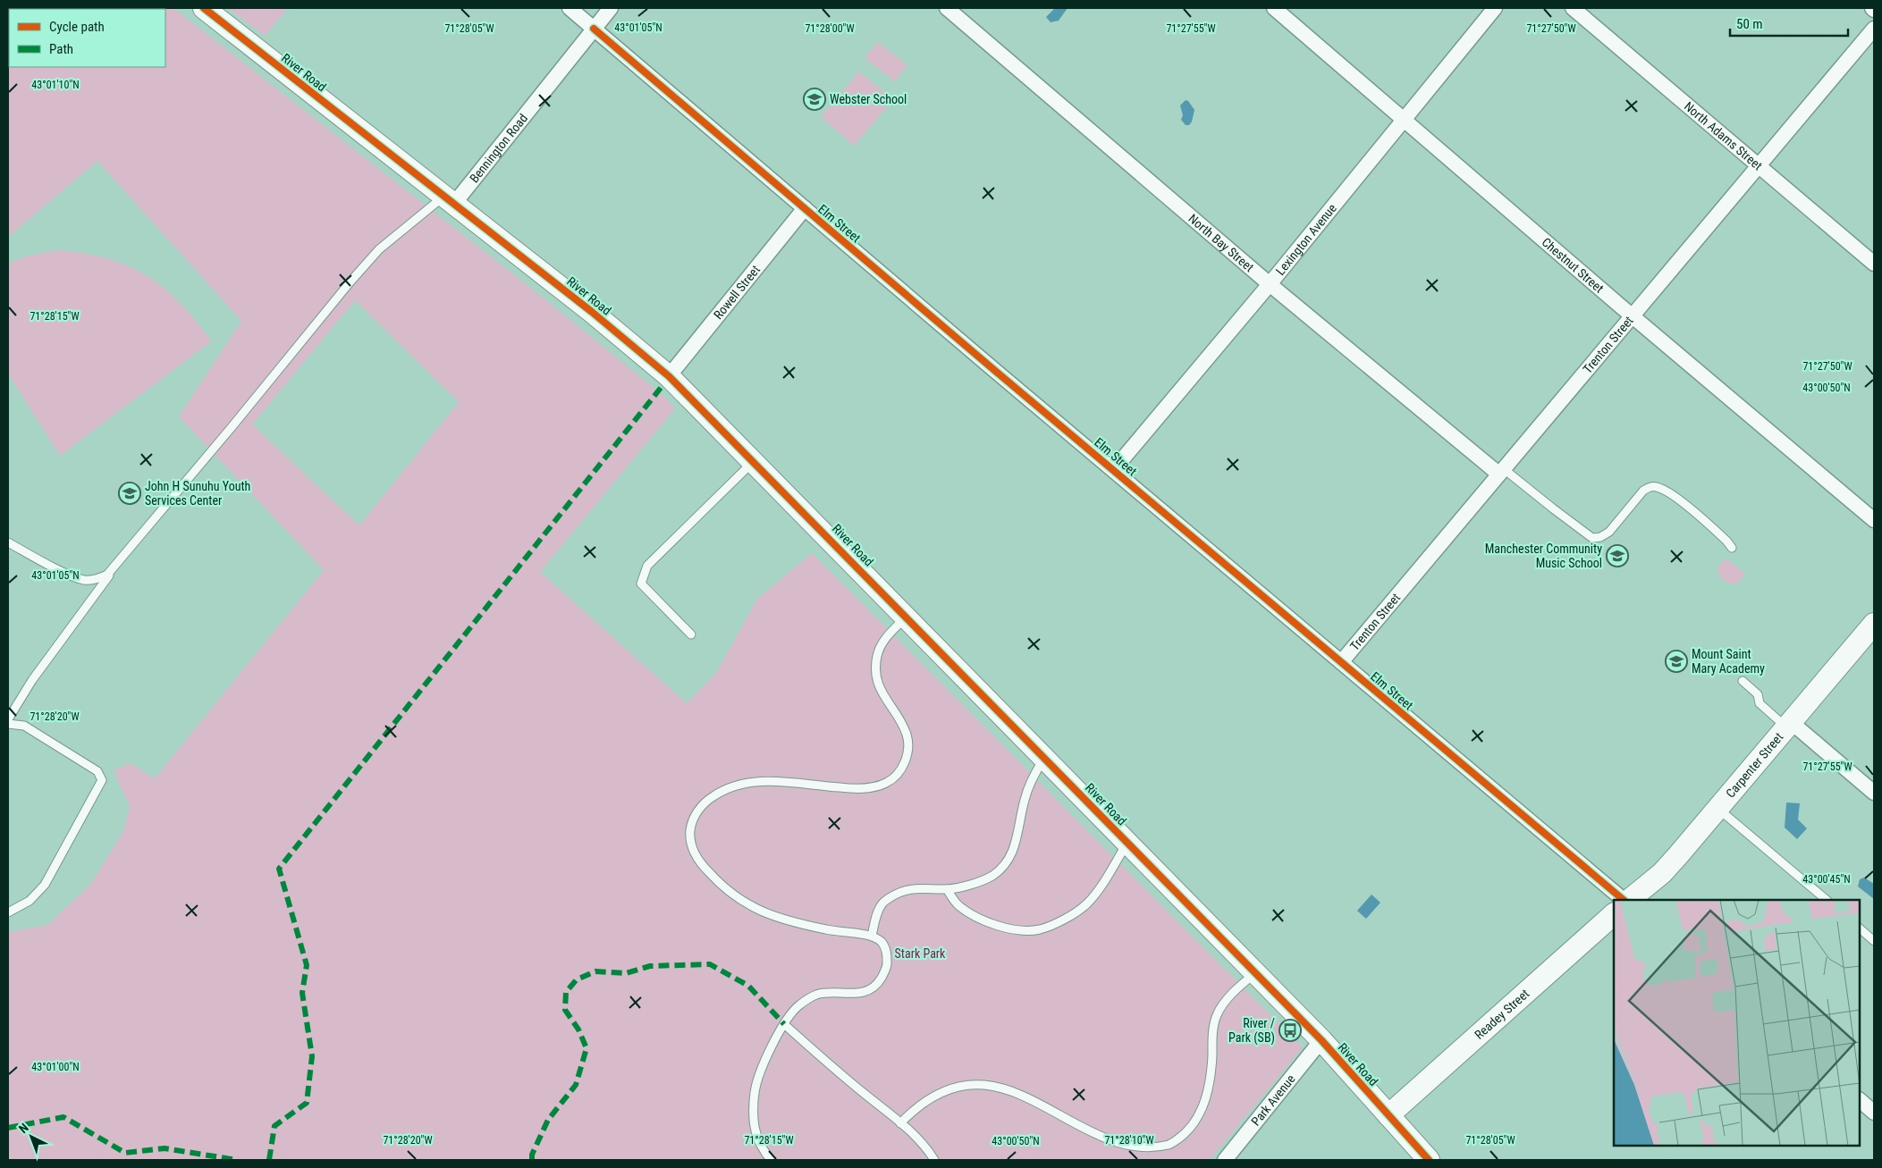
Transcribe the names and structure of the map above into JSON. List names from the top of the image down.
{
  "streets": {
    "street": [
      "River Road",
      "North Adams Street",
      "Bennington Road",
      "Elm Street",
      "Lexington Avenue",
      "North Bay Street",
      "Chestnut Street",
      "Rowell Street",
      "Trenton Street",
      "Carpenter Street",
      "Readey Street",
      "Park Avenue"
    ]
  },
  "crossings": [
    ["River Road", "Bennington Road"],
    ["River Road", "Rowell Street"],
    ["River Road", "Readey Street"],
    ["River Road", "Park Avenue"],
    ["North Adams Street", "Trenton Street"],
    ["Bennington Road", "Elm Street"],
    ["Elm Street", "Lexington Avenue"],
    ["Elm Street", "Rowell Street"],
    ["Elm Street", "Trenton Street"],
    ["Lexington Avenue", "North Bay Street"],
    ["Lexington Avenue", "Chestnut Street"],
    ["North Bay Street", "Trenton Street"],
    ["Chestnut Street", "Trenton Street"]
  ],
  "parks": ["Stark Park"],
  "places": {
    "school or university": [
      "Webster School",
      "John H Sunuhu Youth Services Center",
      "Manchester Community Music School",
      "Mount Saint Mary Academy"
    ],
    "bus stop": ["River / Park (SB)"]
  },
  "legend": ["Cycle path", "Path"],
  "scale_bar": "50 m",
  "north": "top left",
  "coordinates": [
    "43°01'05\"N",
    "71°28'05\"W",
    "71°28'00\"W",
    "71°27'55\"W",
    "71°27'50\"W",
    "43°01'10\"N",
    "71°28'15\"W",
    "43°00'50\"N",
    "71°28'20\"W",
    "43°00'45\"N",
    "43°01'00\"N",
    "71°28'10\"W"
  ]
}
